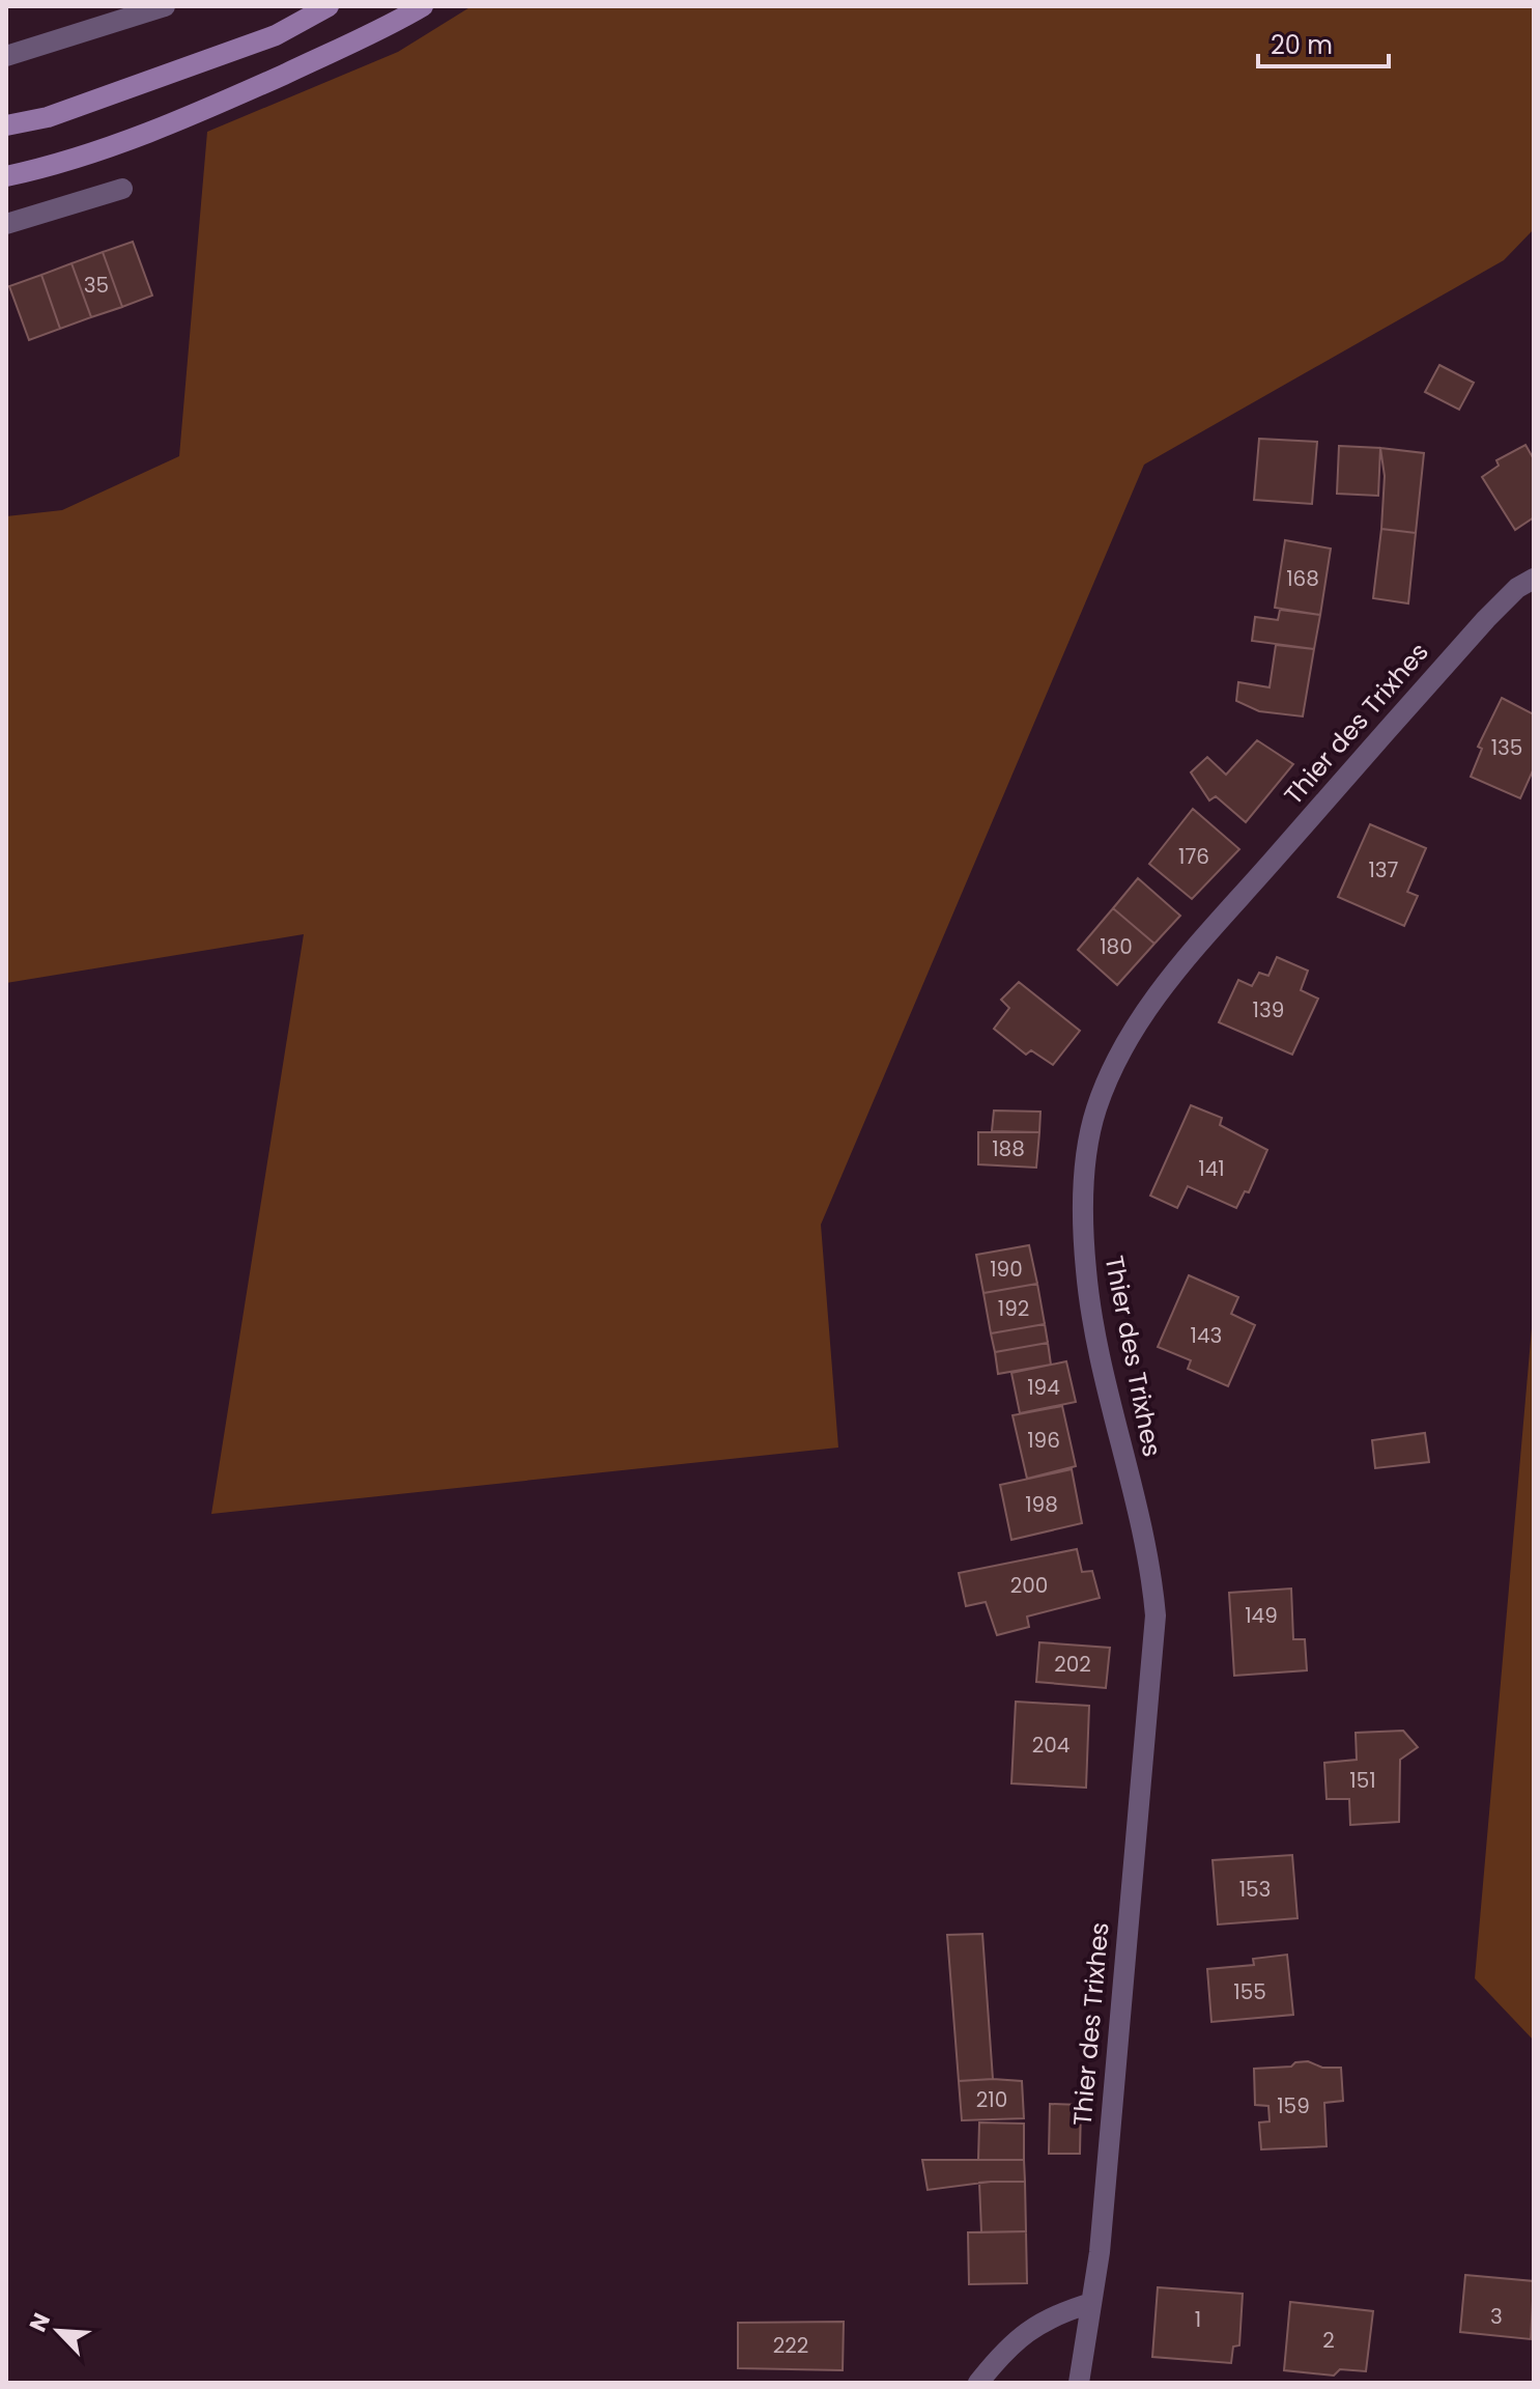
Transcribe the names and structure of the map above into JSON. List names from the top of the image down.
{
  "streets": {
    "street": ["Thier des Trixhes"]
  },
  "house_numbers": [
    "35",
    "168",
    "135",
    "176",
    "137",
    "180",
    "139",
    "188",
    "141",
    "190",
    "192",
    "143",
    "194",
    "196",
    "198",
    "200",
    "149",
    "202",
    "204",
    "151",
    "153",
    "155",
    "210",
    "159",
    "3",
    "1",
    "2",
    "222"
  ],
  "scale_bar": "20 m",
  "north": "top left"
}
